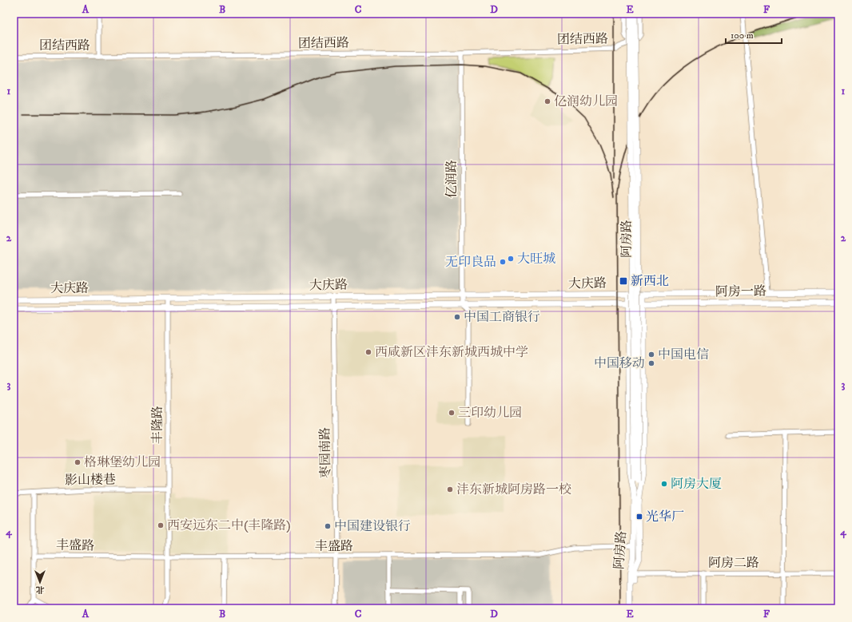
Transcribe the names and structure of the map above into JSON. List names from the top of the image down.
{
  "streets": {
    "main road": ["阿房路", "大庆路", "阿房一路"],
    "street": [
      "团结西路",
      "亿润路",
      "丰隆路",
      "枣园南路",
      "影山楼巷",
      "丰盛路",
      "阿房二路"
    ]
  },
  "crossings": [
    ["团结西路", "亿润路"],
    ["亿润路", "大庆路"],
    ["阿房路", "大庆路"],
    ["阿房路", "阿房一路"],
    ["阿房路", "丰盛路"],
    ["阿房路", "阿房二路"],
    ["大庆路", "阿房一路"],
    ["大庆路", "丰隆路"],
    ["大庆路", "枣园南路"],
    ["丰隆路", "影山楼巷"],
    ["丰隆路", "丰盛路"],
    ["枣园南路", "丰盛路"]
  ],
  "places": {
    "other": [
      "亿润幼儿园",
      "大旺城",
      "无印良品",
      "中国工商银行",
      "西咸新区沣东新城西城中学",
      "中国电信",
      "中国移动",
      "三印幼儿园",
      "格琳堡幼儿园",
      "阿房大厦",
      "沣东新城阿房路一校",
      "西安远东二中(丰隆路)",
      "中国建设银行"
    ],
    "transit": ["新西北", "光华厂"]
  },
  "scale_bar": "100 m",
  "north": "bottom",
  "grid": {
    "columns": [
      "A",
      "B",
      "C",
      "D",
      "E",
      "F"
    ],
    "rows": [
      "1",
      "2",
      "3",
      "4"
    ]
  }
}
